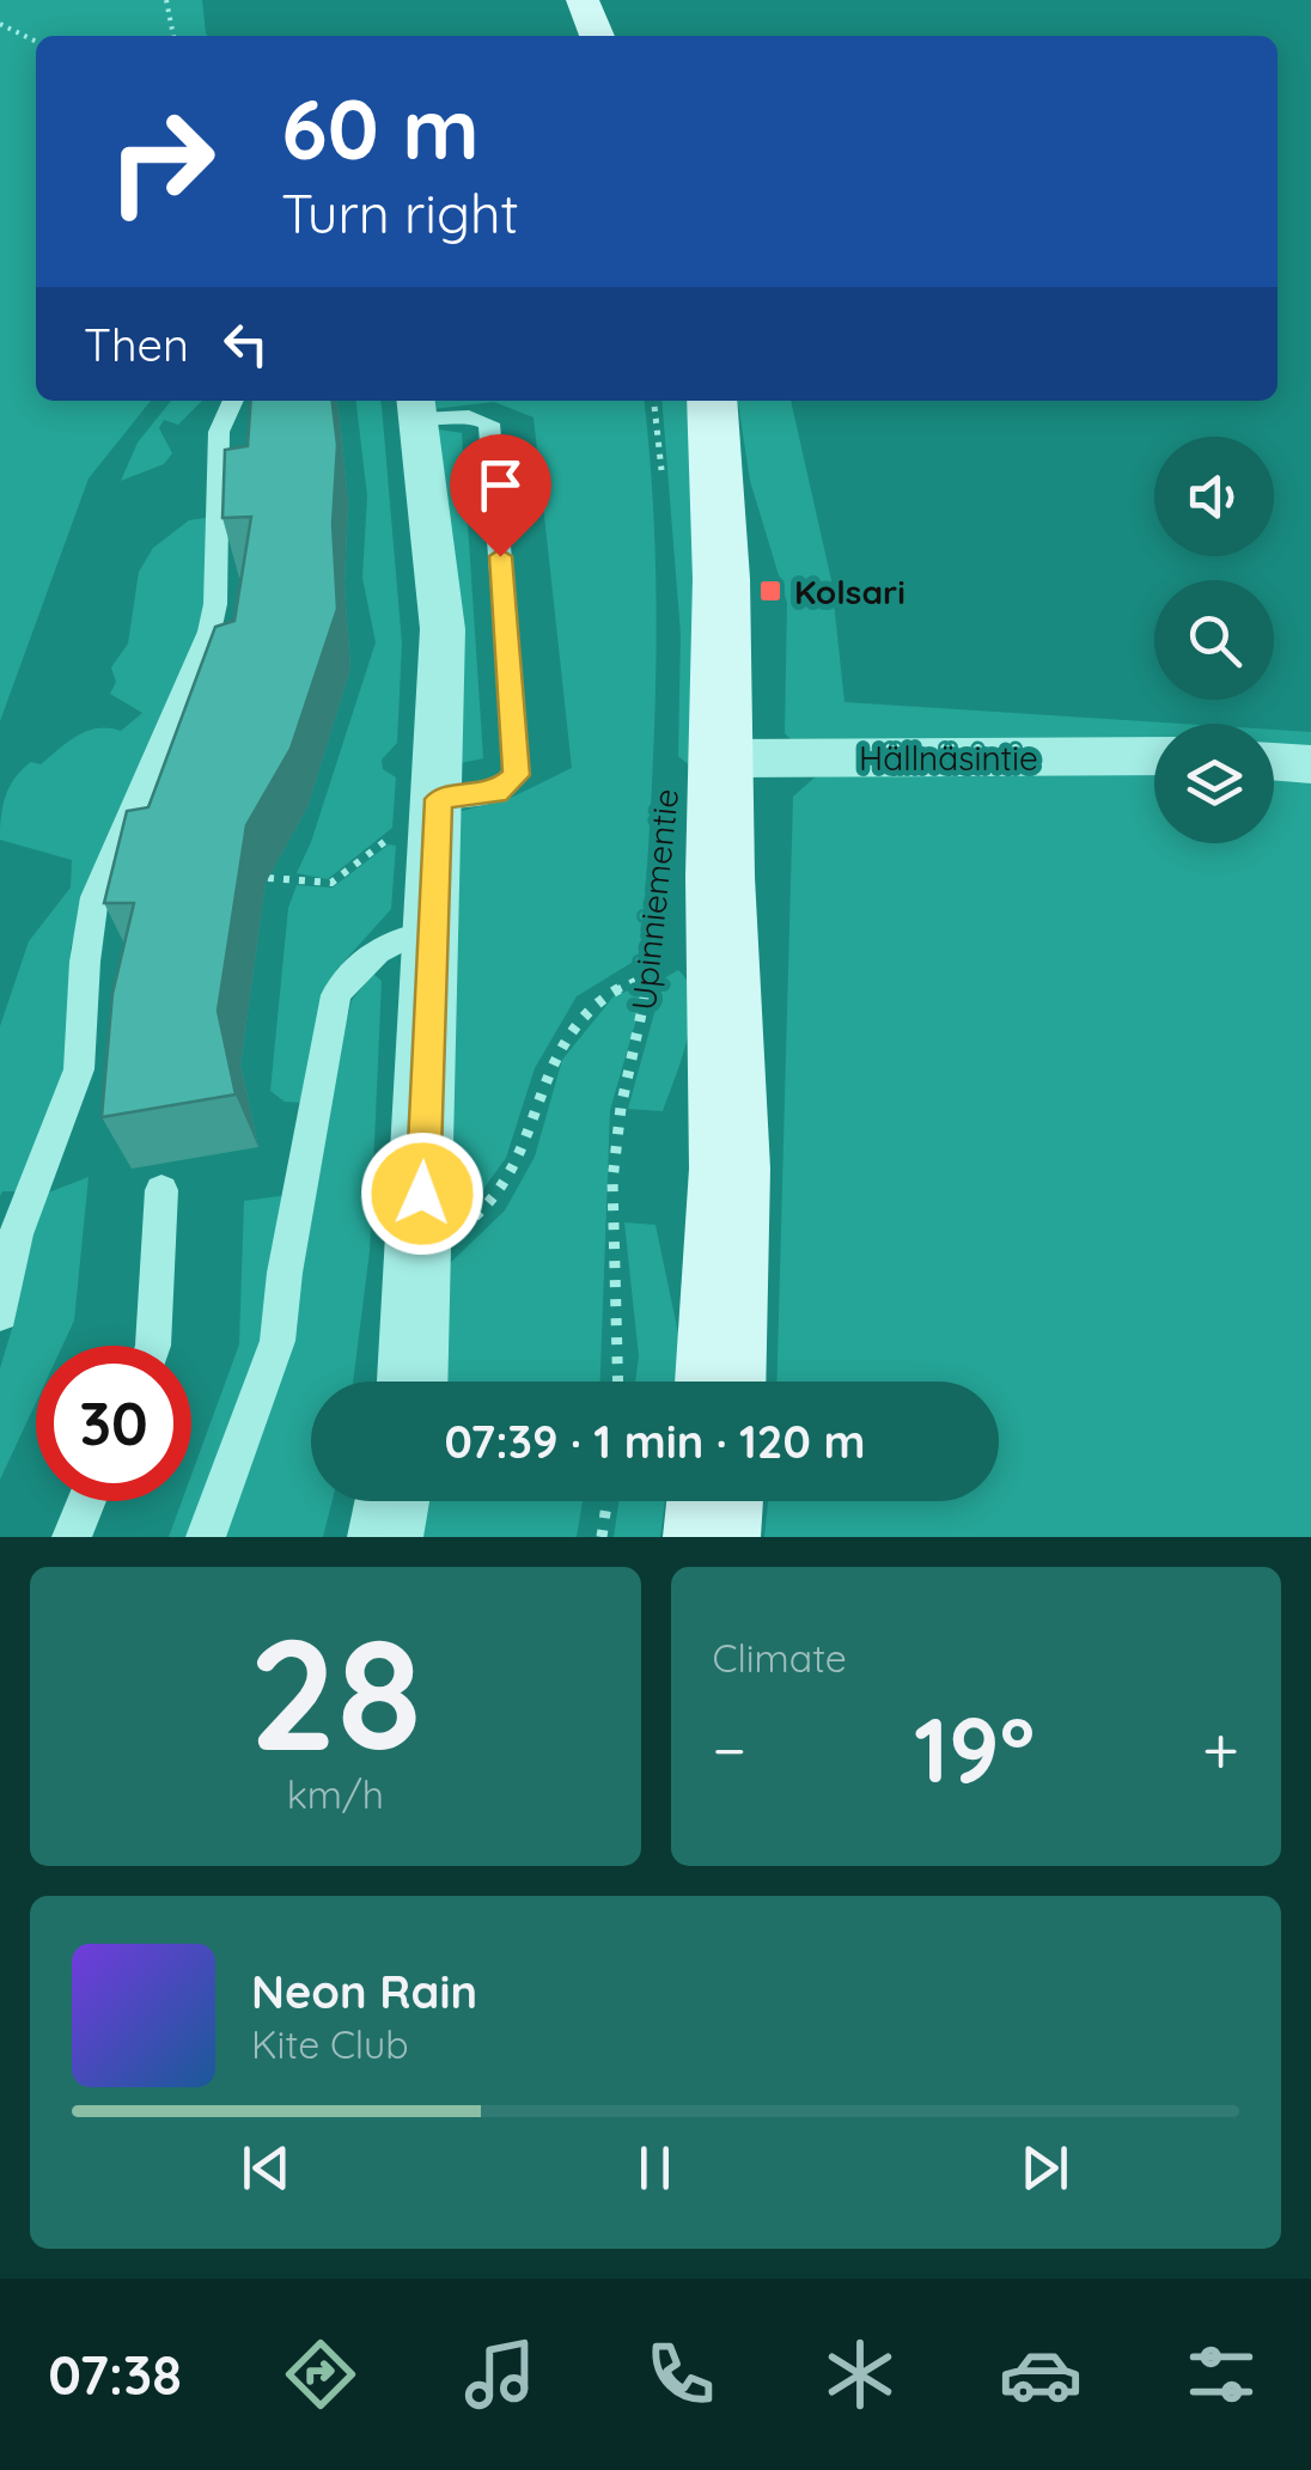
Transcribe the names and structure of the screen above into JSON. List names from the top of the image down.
{
  "streets": {
    "main road": ["Upinniementie"],
    "street": ["Hällnäsintie"]
  },
  "crossings": [
    ["Hällnäsintie", "Upinniementie"]
  ],
  "places": {
    "transit": ["Kolsari"]
  },
  "page": {
    "turn": ["60 m", "Turn right"],
    "then": "Then",
    "limit": "30",
    "trip": "07:39 · 1 min · 120 m",
    "tile": [
      ["28", "km/h"],
      "Climate"
    ],
    "heat": ["−", "19°", "+"],
    "song": ["Neon Rain", "Kite Club"],
    "tabs": "07:38"
  }
}
